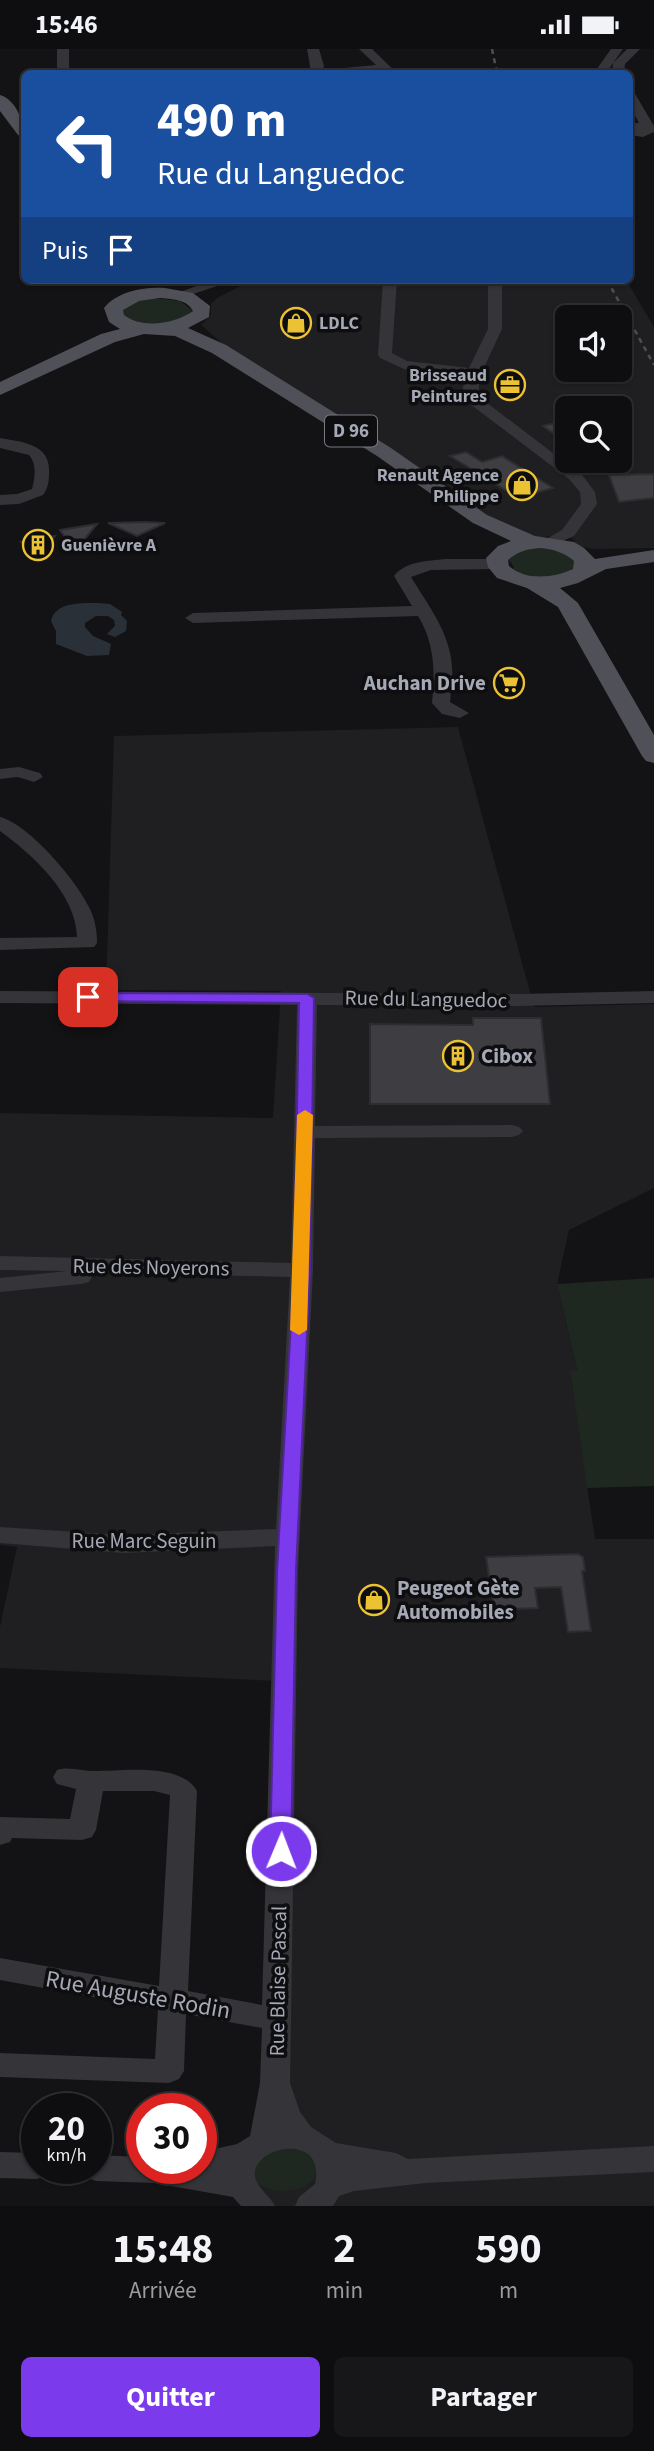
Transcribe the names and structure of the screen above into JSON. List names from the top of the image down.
{
  "streets": {
    "main road": ["D 96"],
    "street": [
      "Rue du Languedoc",
      "Rue des Noyerons",
      "Rue Marc Seguin",
      "Rue Blaise Pascal",
      "Rue Auguste Rodin"
    ]
  },
  "crossings": [
    ["Rue du Languedoc", "Rue Blaise Pascal"],
    ["Rue des Noyerons", "Rue Blaise Pascal"],
    ["Rue Marc Seguin", "Rue Blaise Pascal"],
    ["Rue Blaise Pascal", "Rue Auguste Rodin"]
  ],
  "places": {
    "shop": ["LDLC", "Renault Agence Philippe", "Peugeot Gète Automobiles"],
    "office": ["Brisseaud Peintures"],
    "building": ["Guenièvre A", "Cibox"],
    "supermarket": ["Auchan Drive"]
  },
  "page": {
    "status": "15:46",
    "turn": ["490 m", "Rue du Languedoc"],
    "then": "Puis",
    "speed": "20 km/h",
    "limit": "30",
    "eta": [
      "15:48",
      "Arrivée",
      "2",
      "min",
      "590",
      "m"
    ],
    "buttons": ["Quitter", "Partager"]
  }
}
